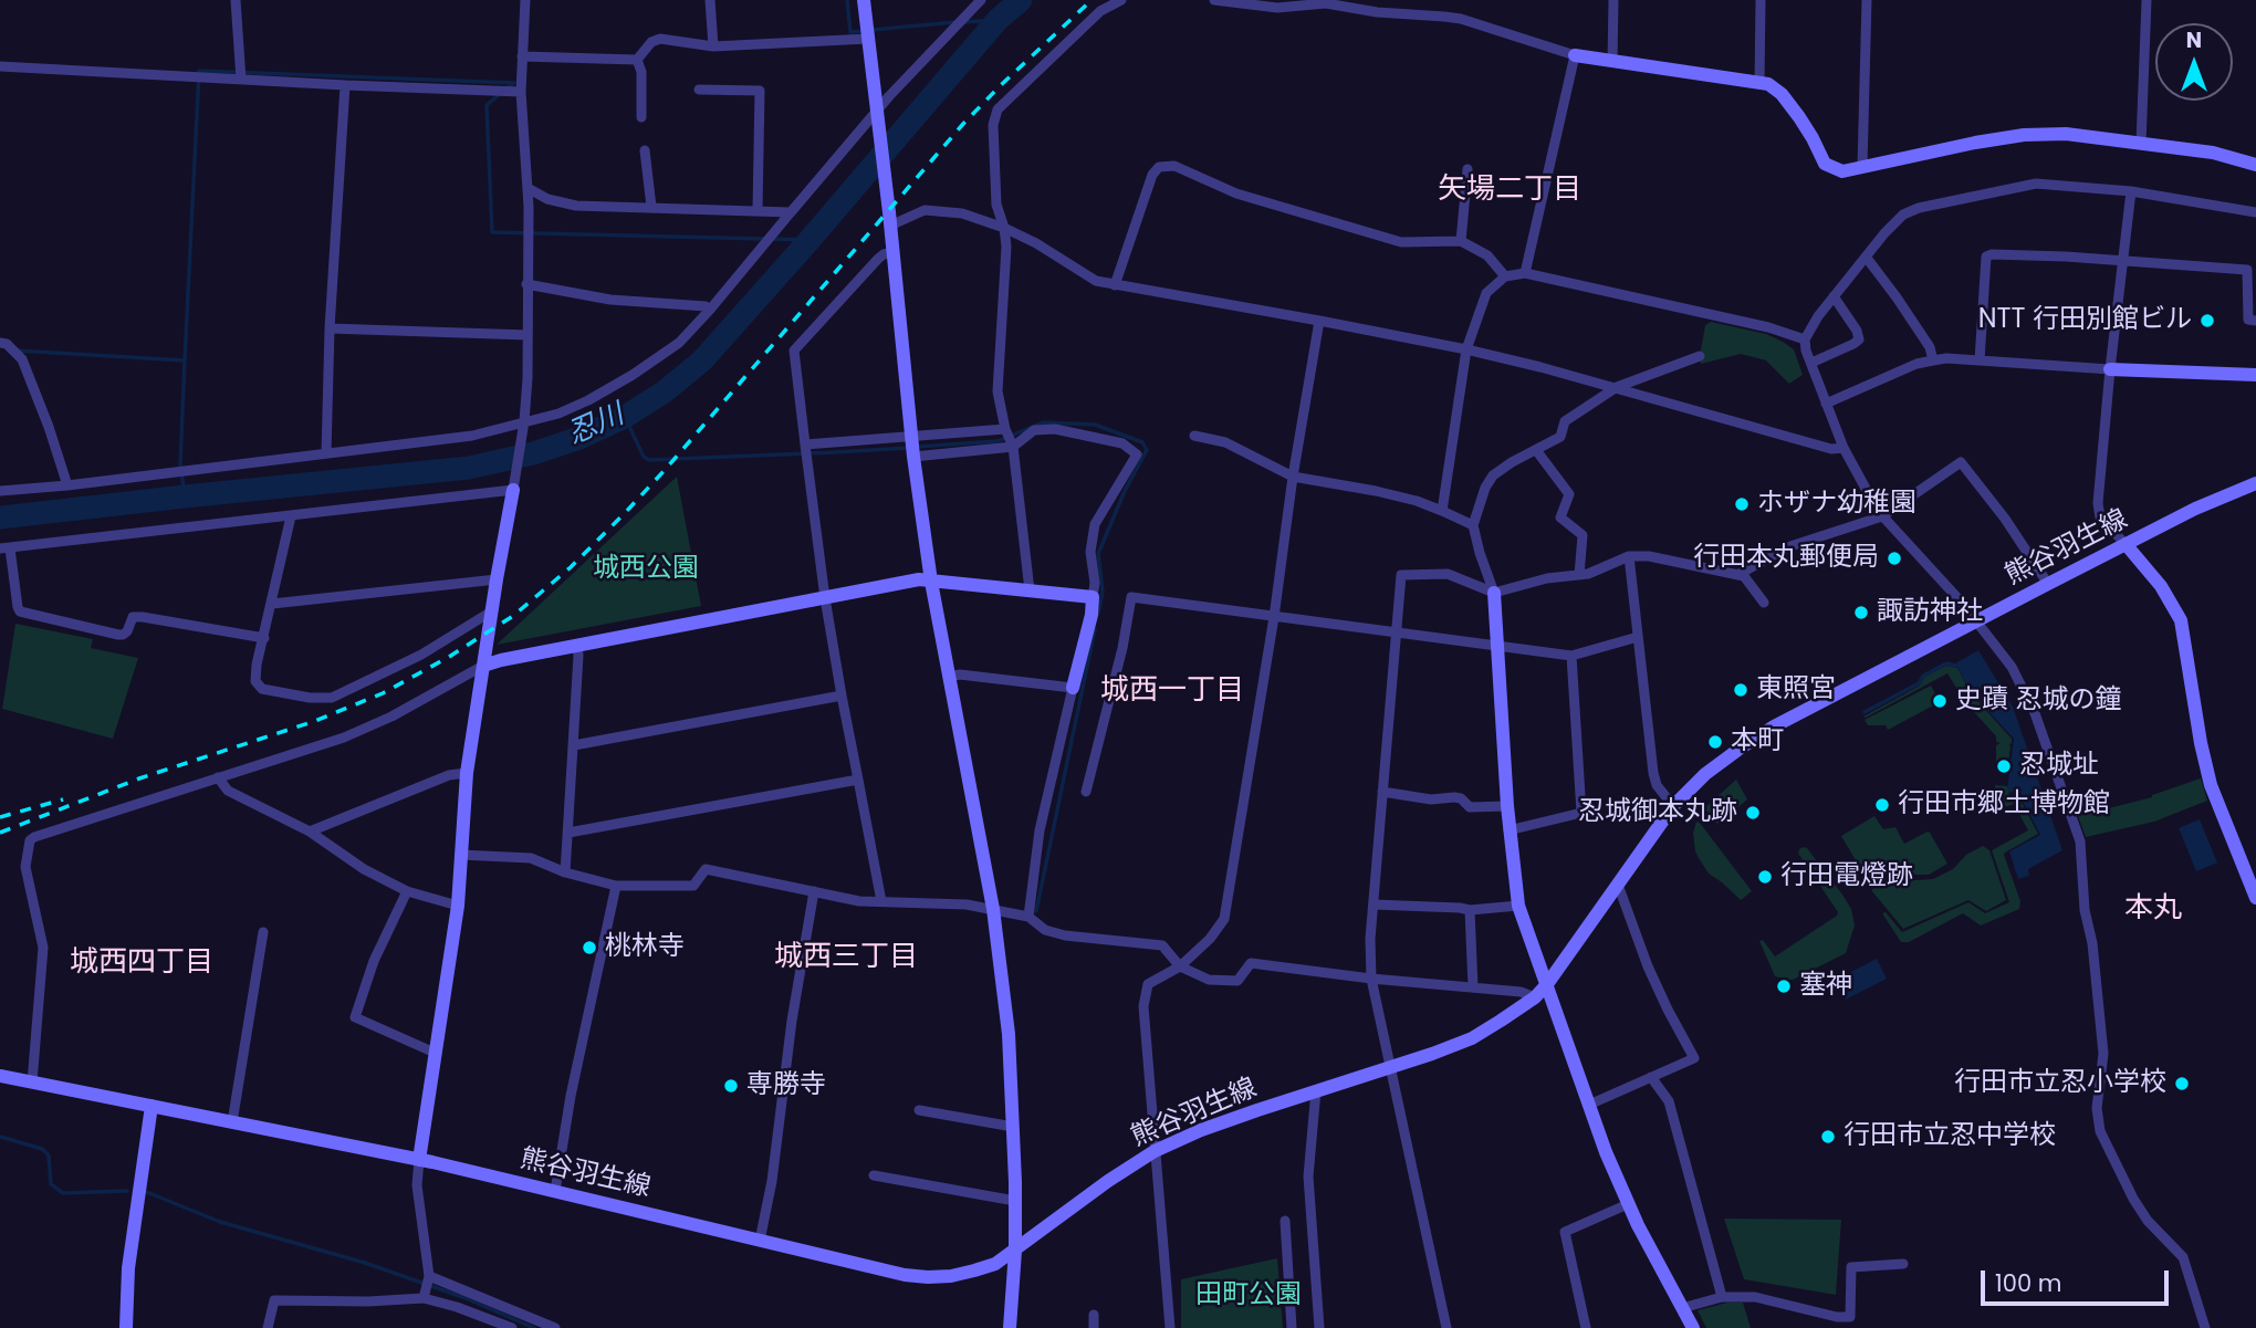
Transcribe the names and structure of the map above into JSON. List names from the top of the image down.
{
  "streets": {
    "street": ["熊谷羽生線"]
  },
  "districts": [
    "矢場二丁目",
    "城西一丁目",
    "本丸",
    "城西三丁目",
    "城西四丁目"
  ],
  "water": ["忍川"],
  "parks": ["城西公園", "田町公園"],
  "places": [
    "NTT 行田別館ビル",
    "ホザナ幼稚園",
    "行田本丸郵便局",
    "諏訪神社",
    "東照宮",
    "史蹟 忍城の鐘",
    "本町",
    "忍城址",
    "行田市郷土博物館",
    "忍城御本丸跡",
    "行田電燈跡",
    "桃林寺",
    "塞神",
    "行田市立忍小学校",
    "専勝寺",
    "行田市立忍中学校"
  ],
  "scale_bar": "100 m",
  "north": "top"
}
